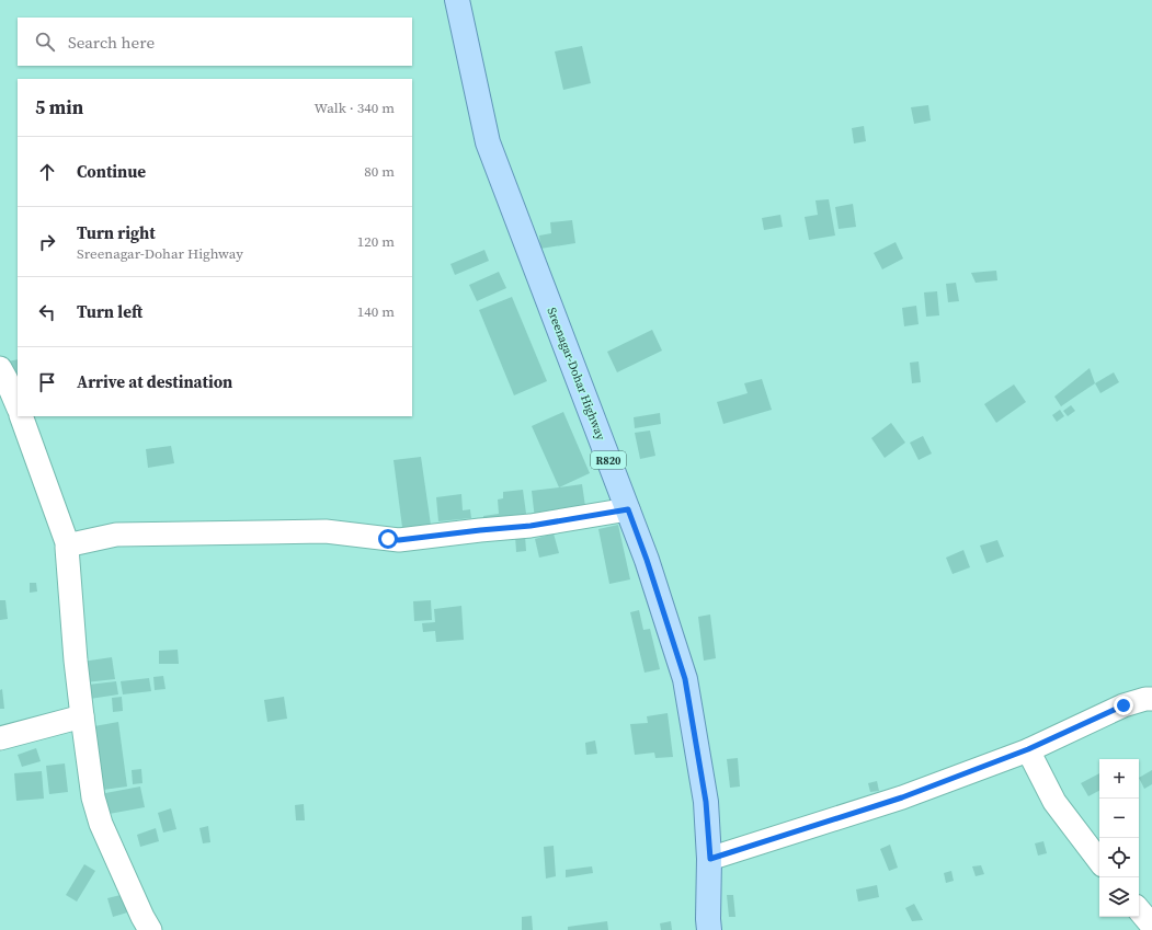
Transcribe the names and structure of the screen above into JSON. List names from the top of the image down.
{
  "streets": {
    "main road": ["Sreenagar-Dohar Highway", "R820"]
  },
  "page": {
    "search": "Search here",
    "heading": ["5 min", "Walk · 340 m"],
    "list": [
      ["Continue", "80 m"],
      ["Turn right", "Sreenagar-Dohar Highway", "120 m"],
      ["Turn left", "140 m"],
      "Arrive at destination"
    ],
    "map_buttons": ["+", "−"]
  }
}
